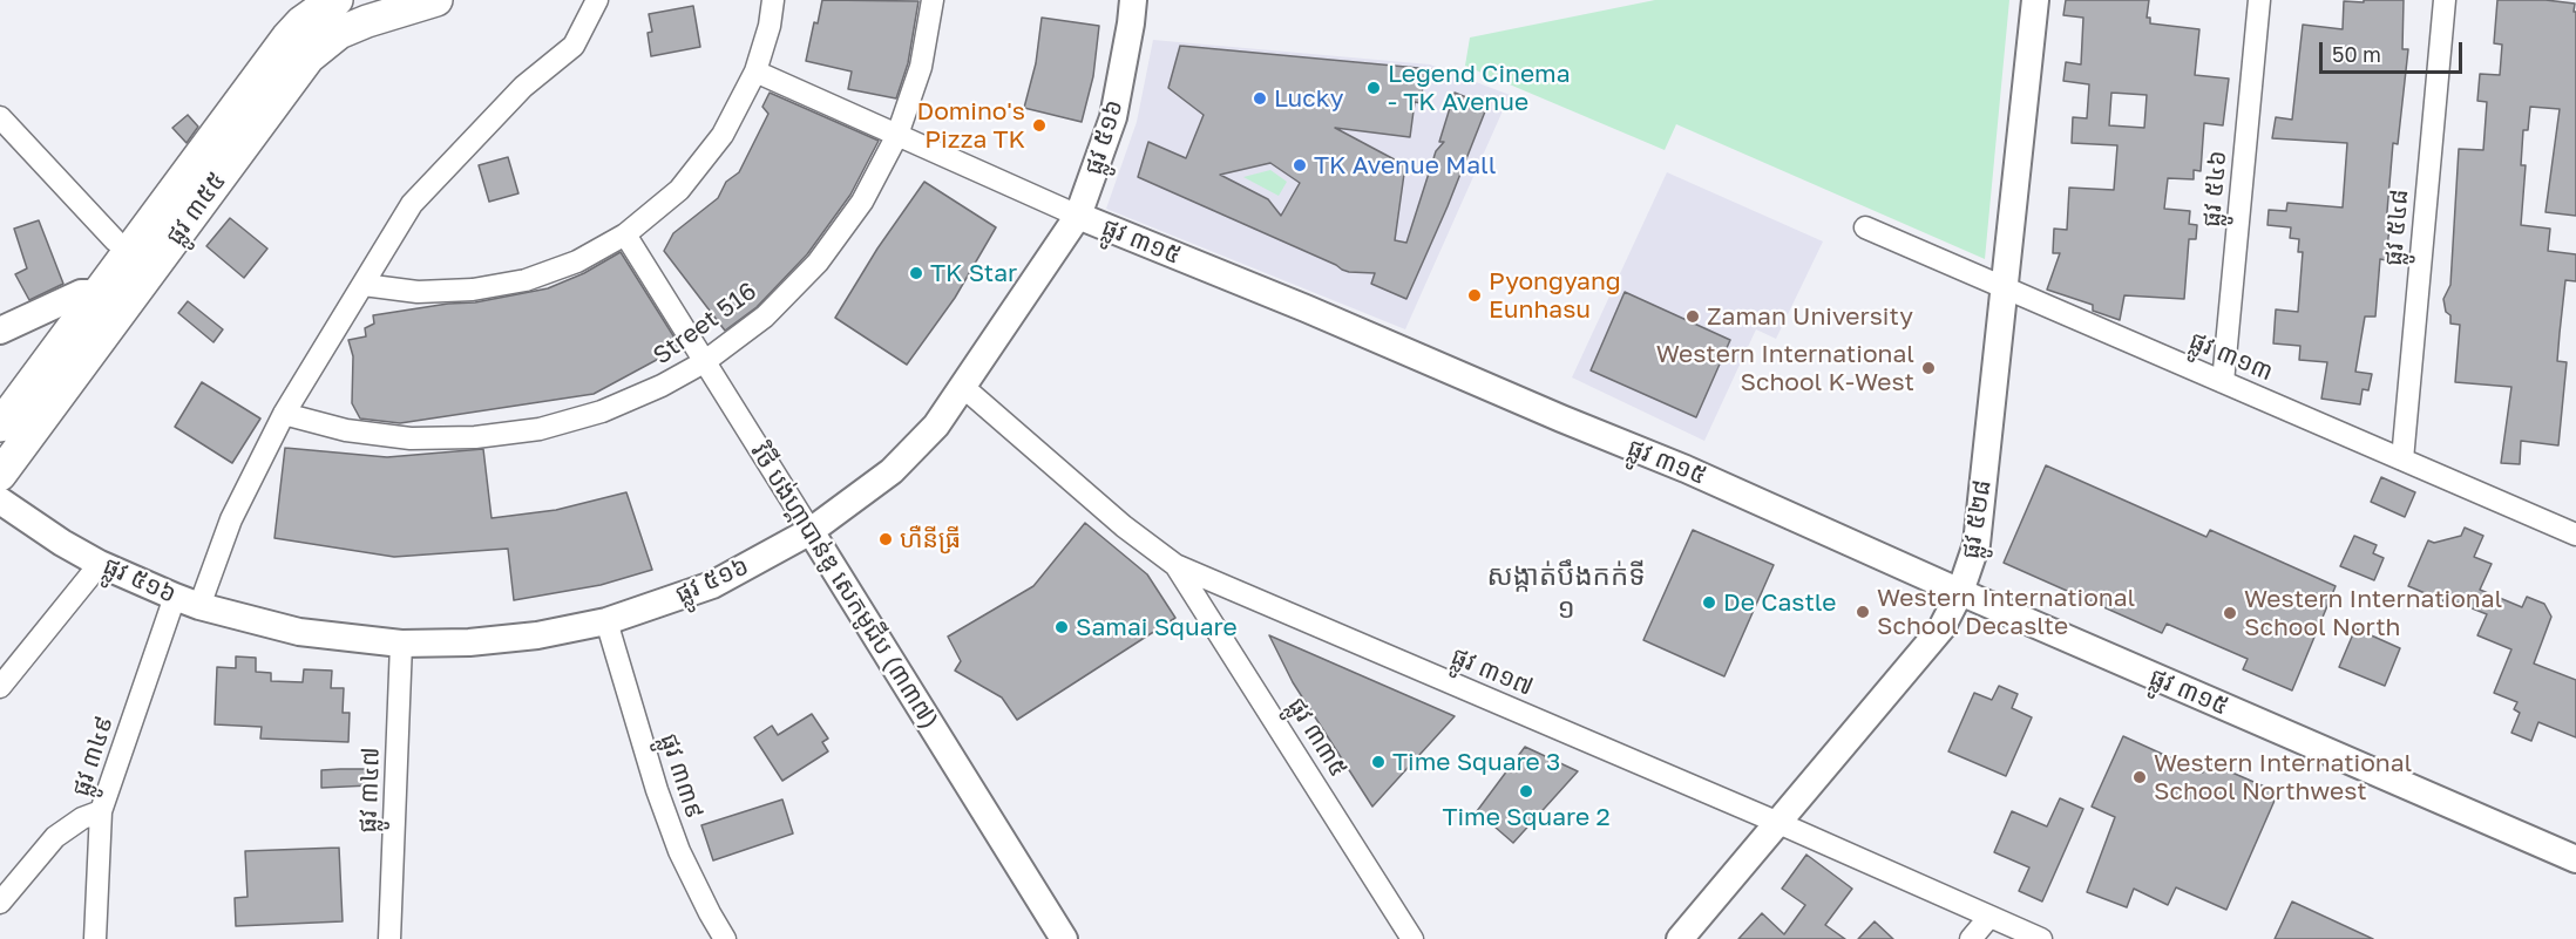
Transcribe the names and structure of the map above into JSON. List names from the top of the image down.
{
  "streets": {
    "main road": ["ផ្លូវ ៣៥៥"],
    "street": [
      "ផ្លូវ ៥១៦",
      "ផ្លូវ ៥៤៦",
      "ផ្លូវ ៥៤៨",
      "ផ្លូវ ៣១៥",
      "Street 516",
      "ផ្លូវ ៣១៣",
      "ផ្លូវ ៥២៨",
      "វិថី បង់ហ្គាបាន់ឌូ សេកមូជីប (៣៣៧)",
      "ផ្លូវ ៣១៧",
      "ផ្លូវ ៣៣៥",
      "ផ្លូវ ៣៤៩",
      "ផ្លូវ ៣៣៩",
      "ផ្លូវ ៣៤៧"
    ]
  },
  "crossings": [
    ["ផ្លូវ ៥១៦", "ផ្លូវ ៣១៥"],
    ["ផ្លូវ ៥១៦", "វិថី បង់ហ្គាបាន់ឌូ សេកមូជីប (៣៣៧)"],
    ["ផ្លូវ ៥១៦", "ផ្លូវ ៣១៧"],
    ["ផ្លូវ ៥១៦", "ផ្លូវ ៣៤៩"],
    ["ផ្លូវ ៥១៦", "ផ្លូវ ៣៣៩"],
    ["ផ្លូវ ៥១៦", "ផ្លូវ ៣៤៧"],
    ["ផ្លូវ ៥៤៦", "ផ្លូវ ៣១៣"],
    ["ផ្លូវ ៥៤៨", "ផ្លូវ ៣១៣"],
    ["ផ្លូវ ៣១៥", "Street 516"],
    ["ផ្លូវ ៣១៥", "ផ្លូវ ៥២៨"],
    ["Street 516", "វិថី បង់ហ្គាបាន់ឌូ សេកមូជីប (៣៣៧)"],
    ["ផ្លូវ ៣១៣", "ផ្លូវ ៥២៨"],
    ["ផ្លូវ ៥២៨", "ផ្លូវ ៣១៧"],
    ["ផ្លូវ ៣១៧", "ផ្លូវ ៣៣៥"]
  ],
  "districts": ["សង្កាត់បឹងកក់ទី ១"],
  "places": [
    "Legend Cinema - TK Avenue",
    "Lucky",
    "Domino's Pizza TK",
    "TK Avenue Mall",
    "TK Star",
    "Pyongyang Eunhasu",
    "Zaman University",
    "Western International School K-West",
    "ហឺនីធ្រី",
    "De Castle",
    "Western International School Decaslte",
    "Western International School North",
    "Samai Square",
    "Time Square 3",
    "Western International School Northwest",
    "Time Square 2"
  ],
  "scale_bar": "50 m"
}
